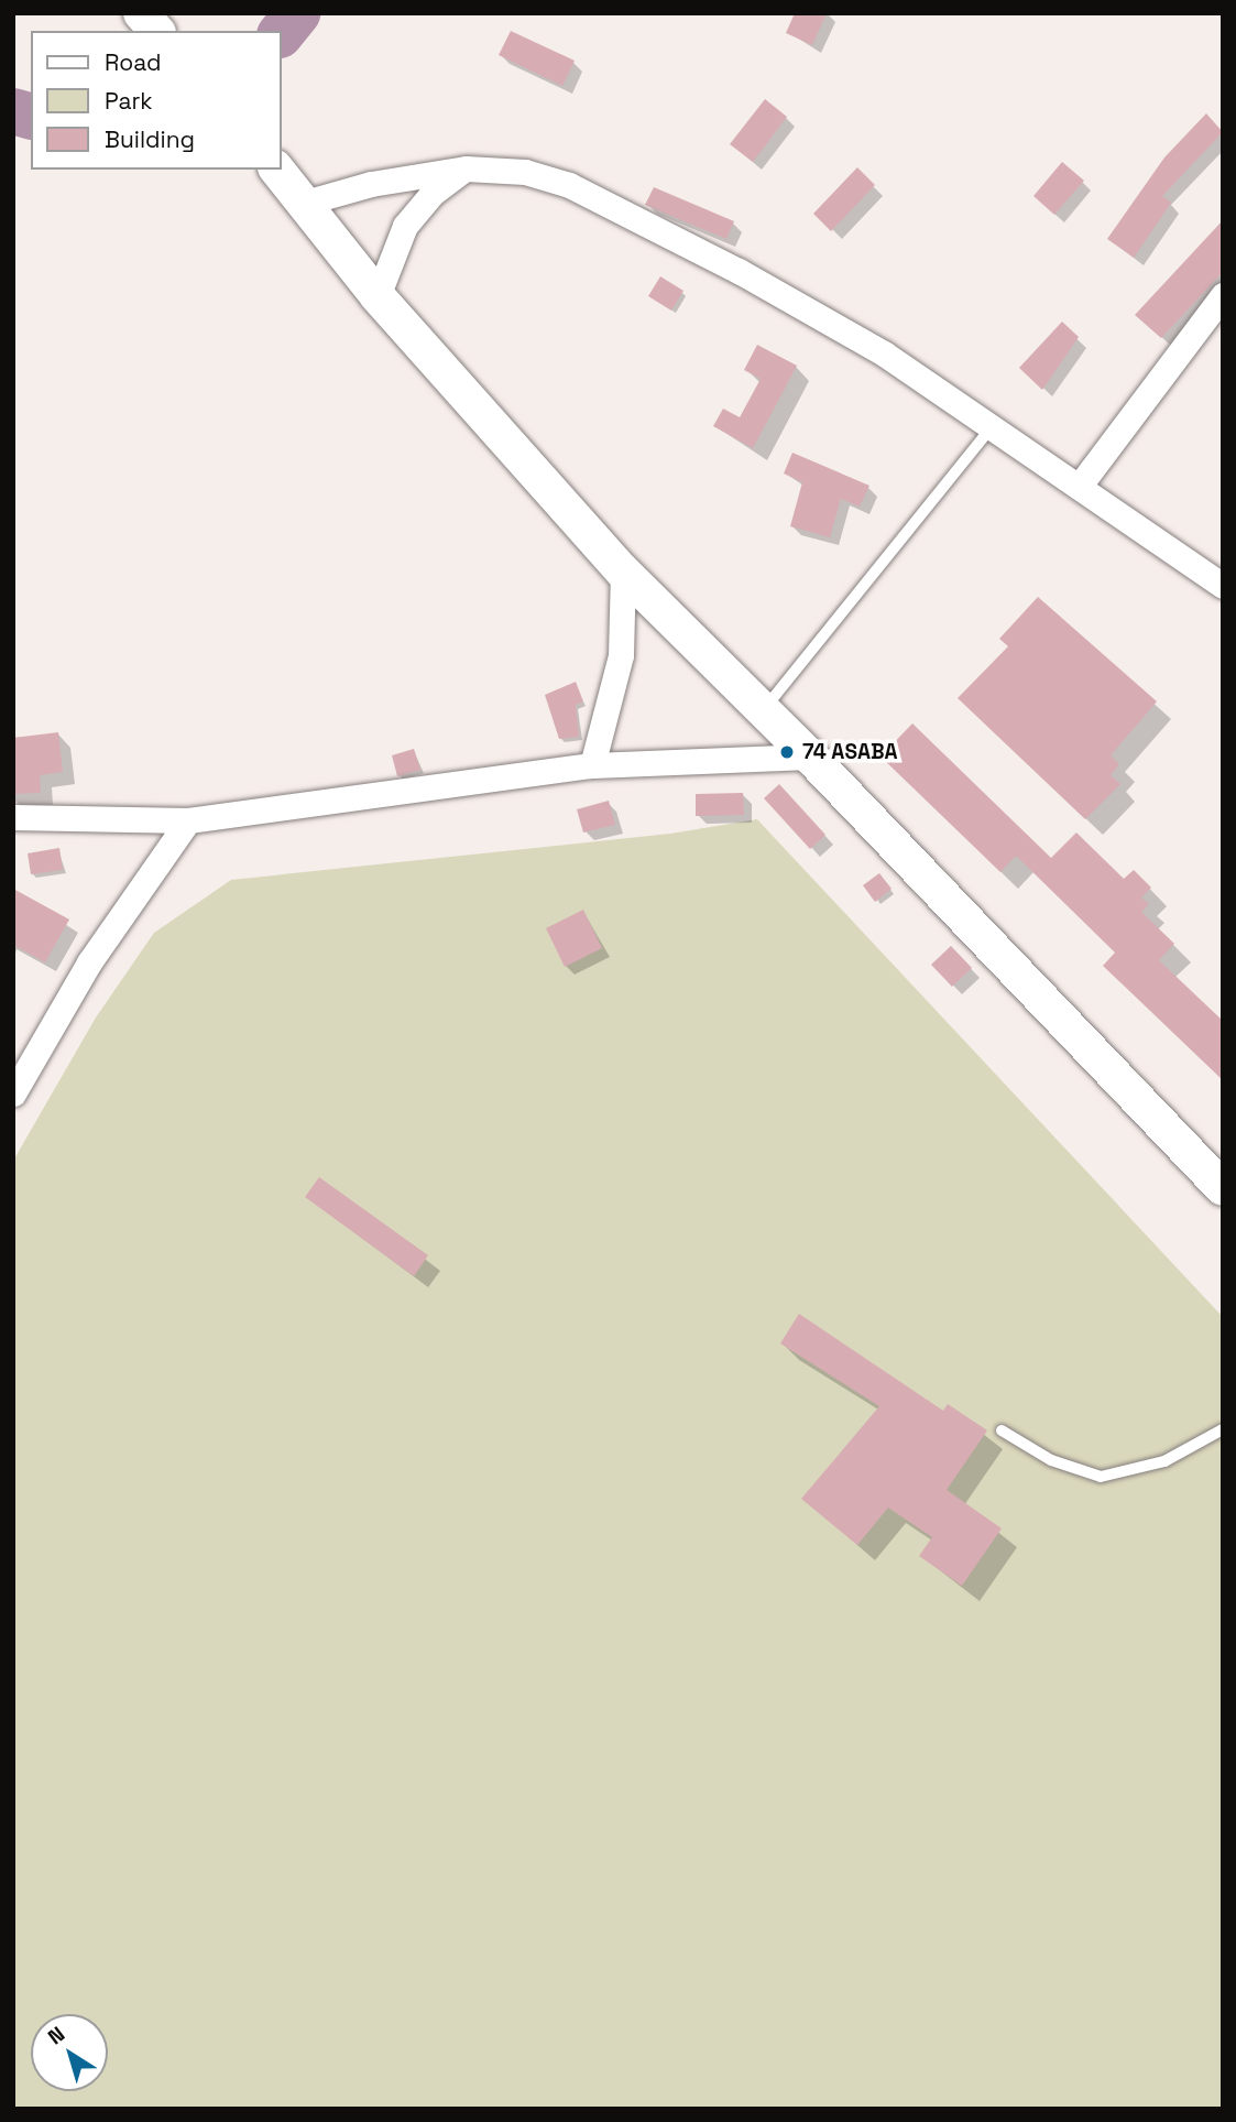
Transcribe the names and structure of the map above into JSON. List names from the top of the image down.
{
  "places": ["74 ASABA"],
  "legend": ["Road", "Park", "Building"],
  "north": "top left"
}
